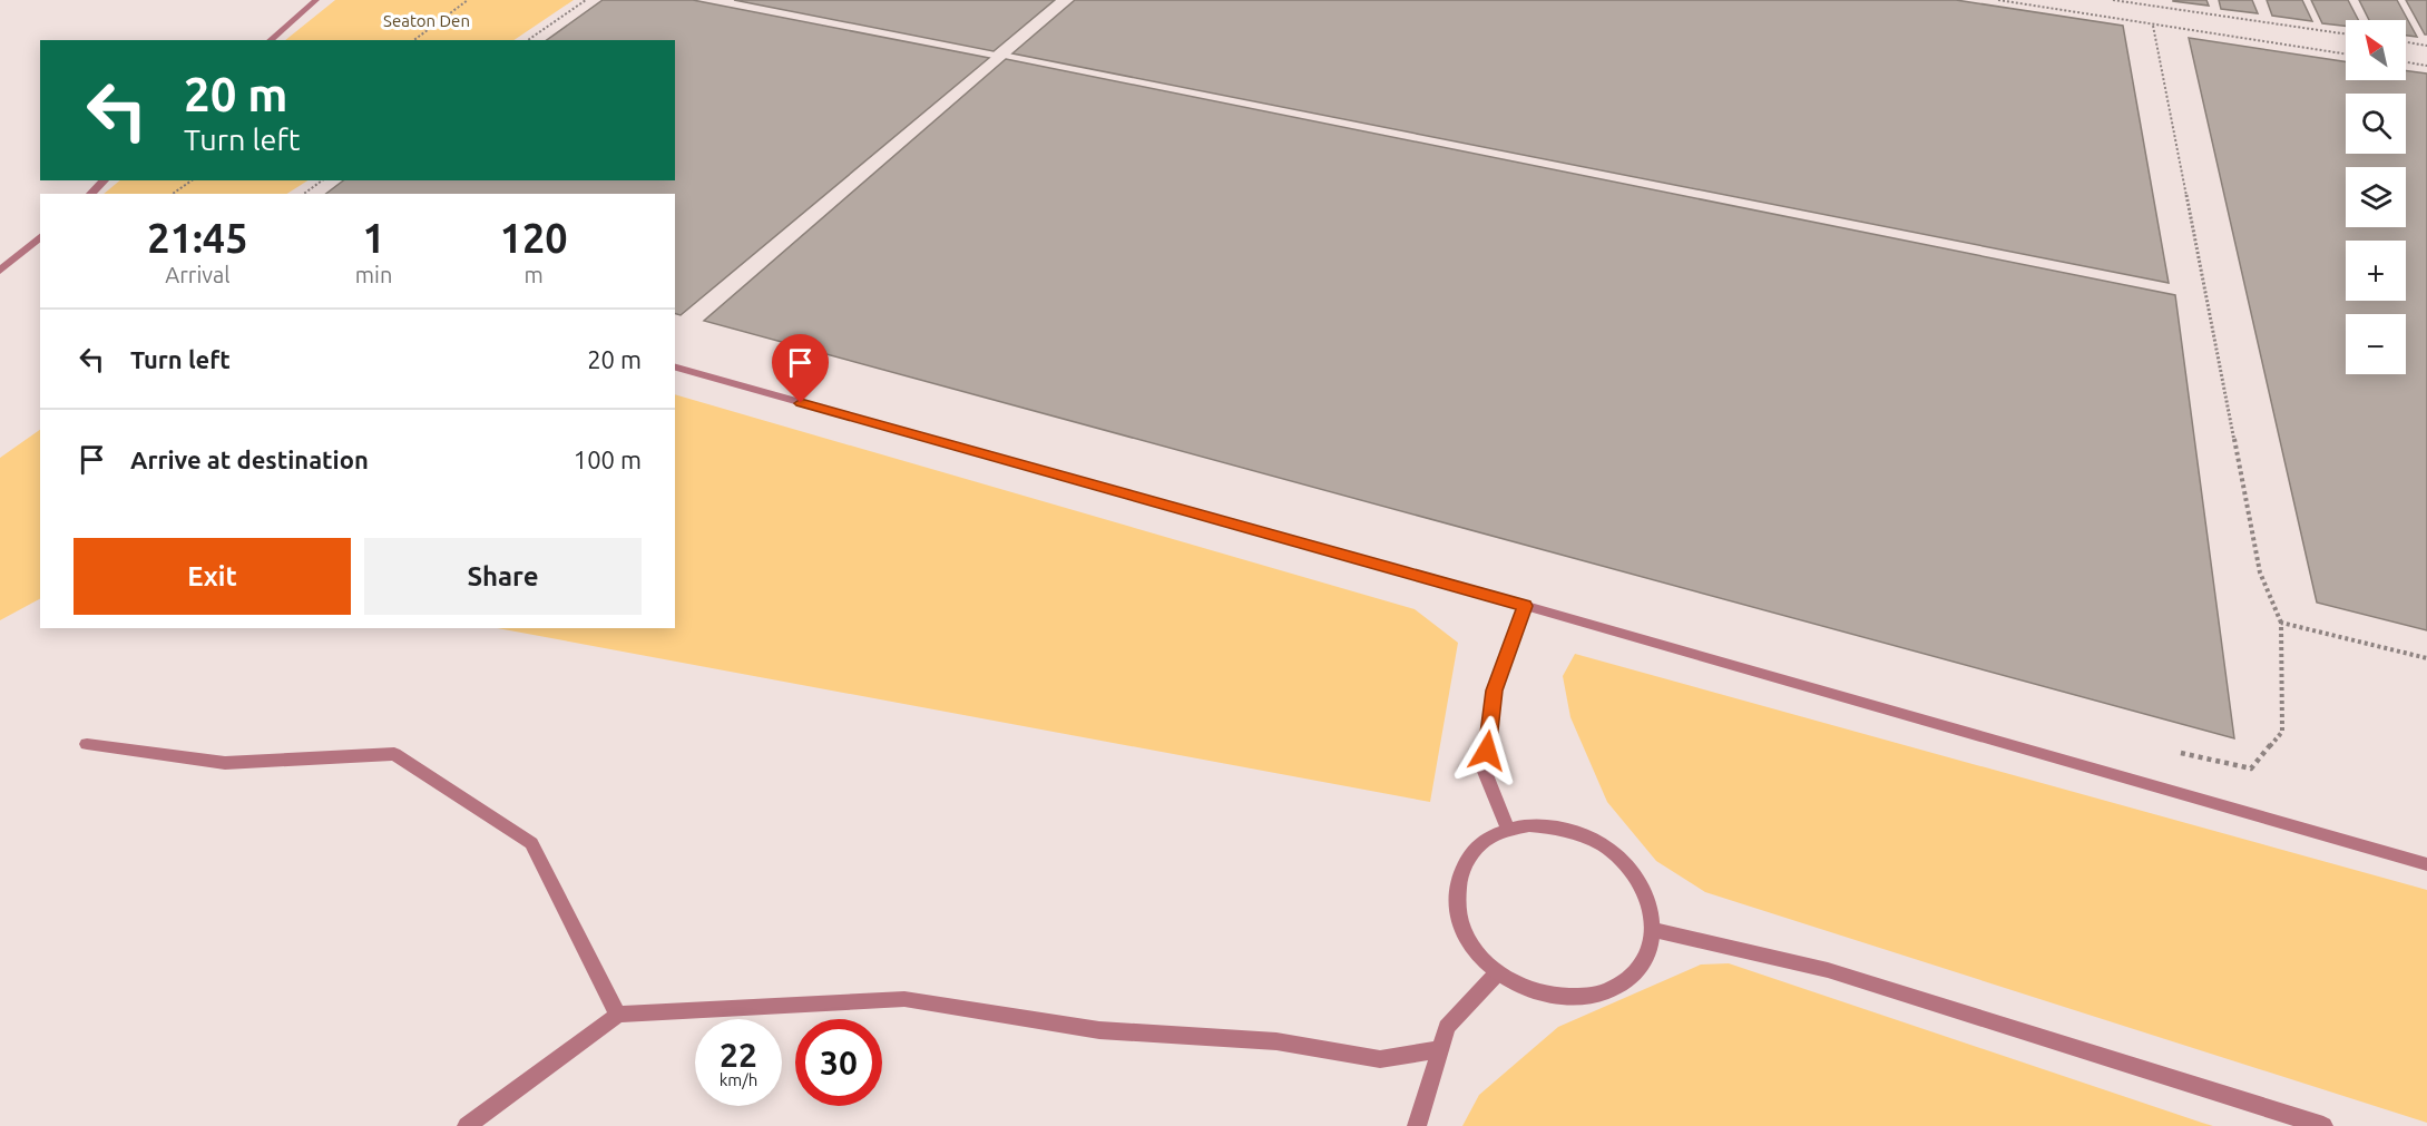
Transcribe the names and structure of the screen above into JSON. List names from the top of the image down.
{
  "parks": ["Seaton Den"],
  "north": "top left",
  "page": {
    "map_buttons": ["+", "−"],
    "turn": ["20 m", "Turn left"],
    "eta": [
      "21:45",
      "Arrival",
      "1",
      "min",
      "120",
      "m"
    ],
    "list": [
      {
        "name": "Turn left",
        "value": "20 m"
      },
      {
        "name": "Arrive at destination",
        "value": "100 m"
      }
    ],
    "buttons": ["Exit", "Share"],
    "speed": "22 km/h",
    "limit": "30"
  }
}
